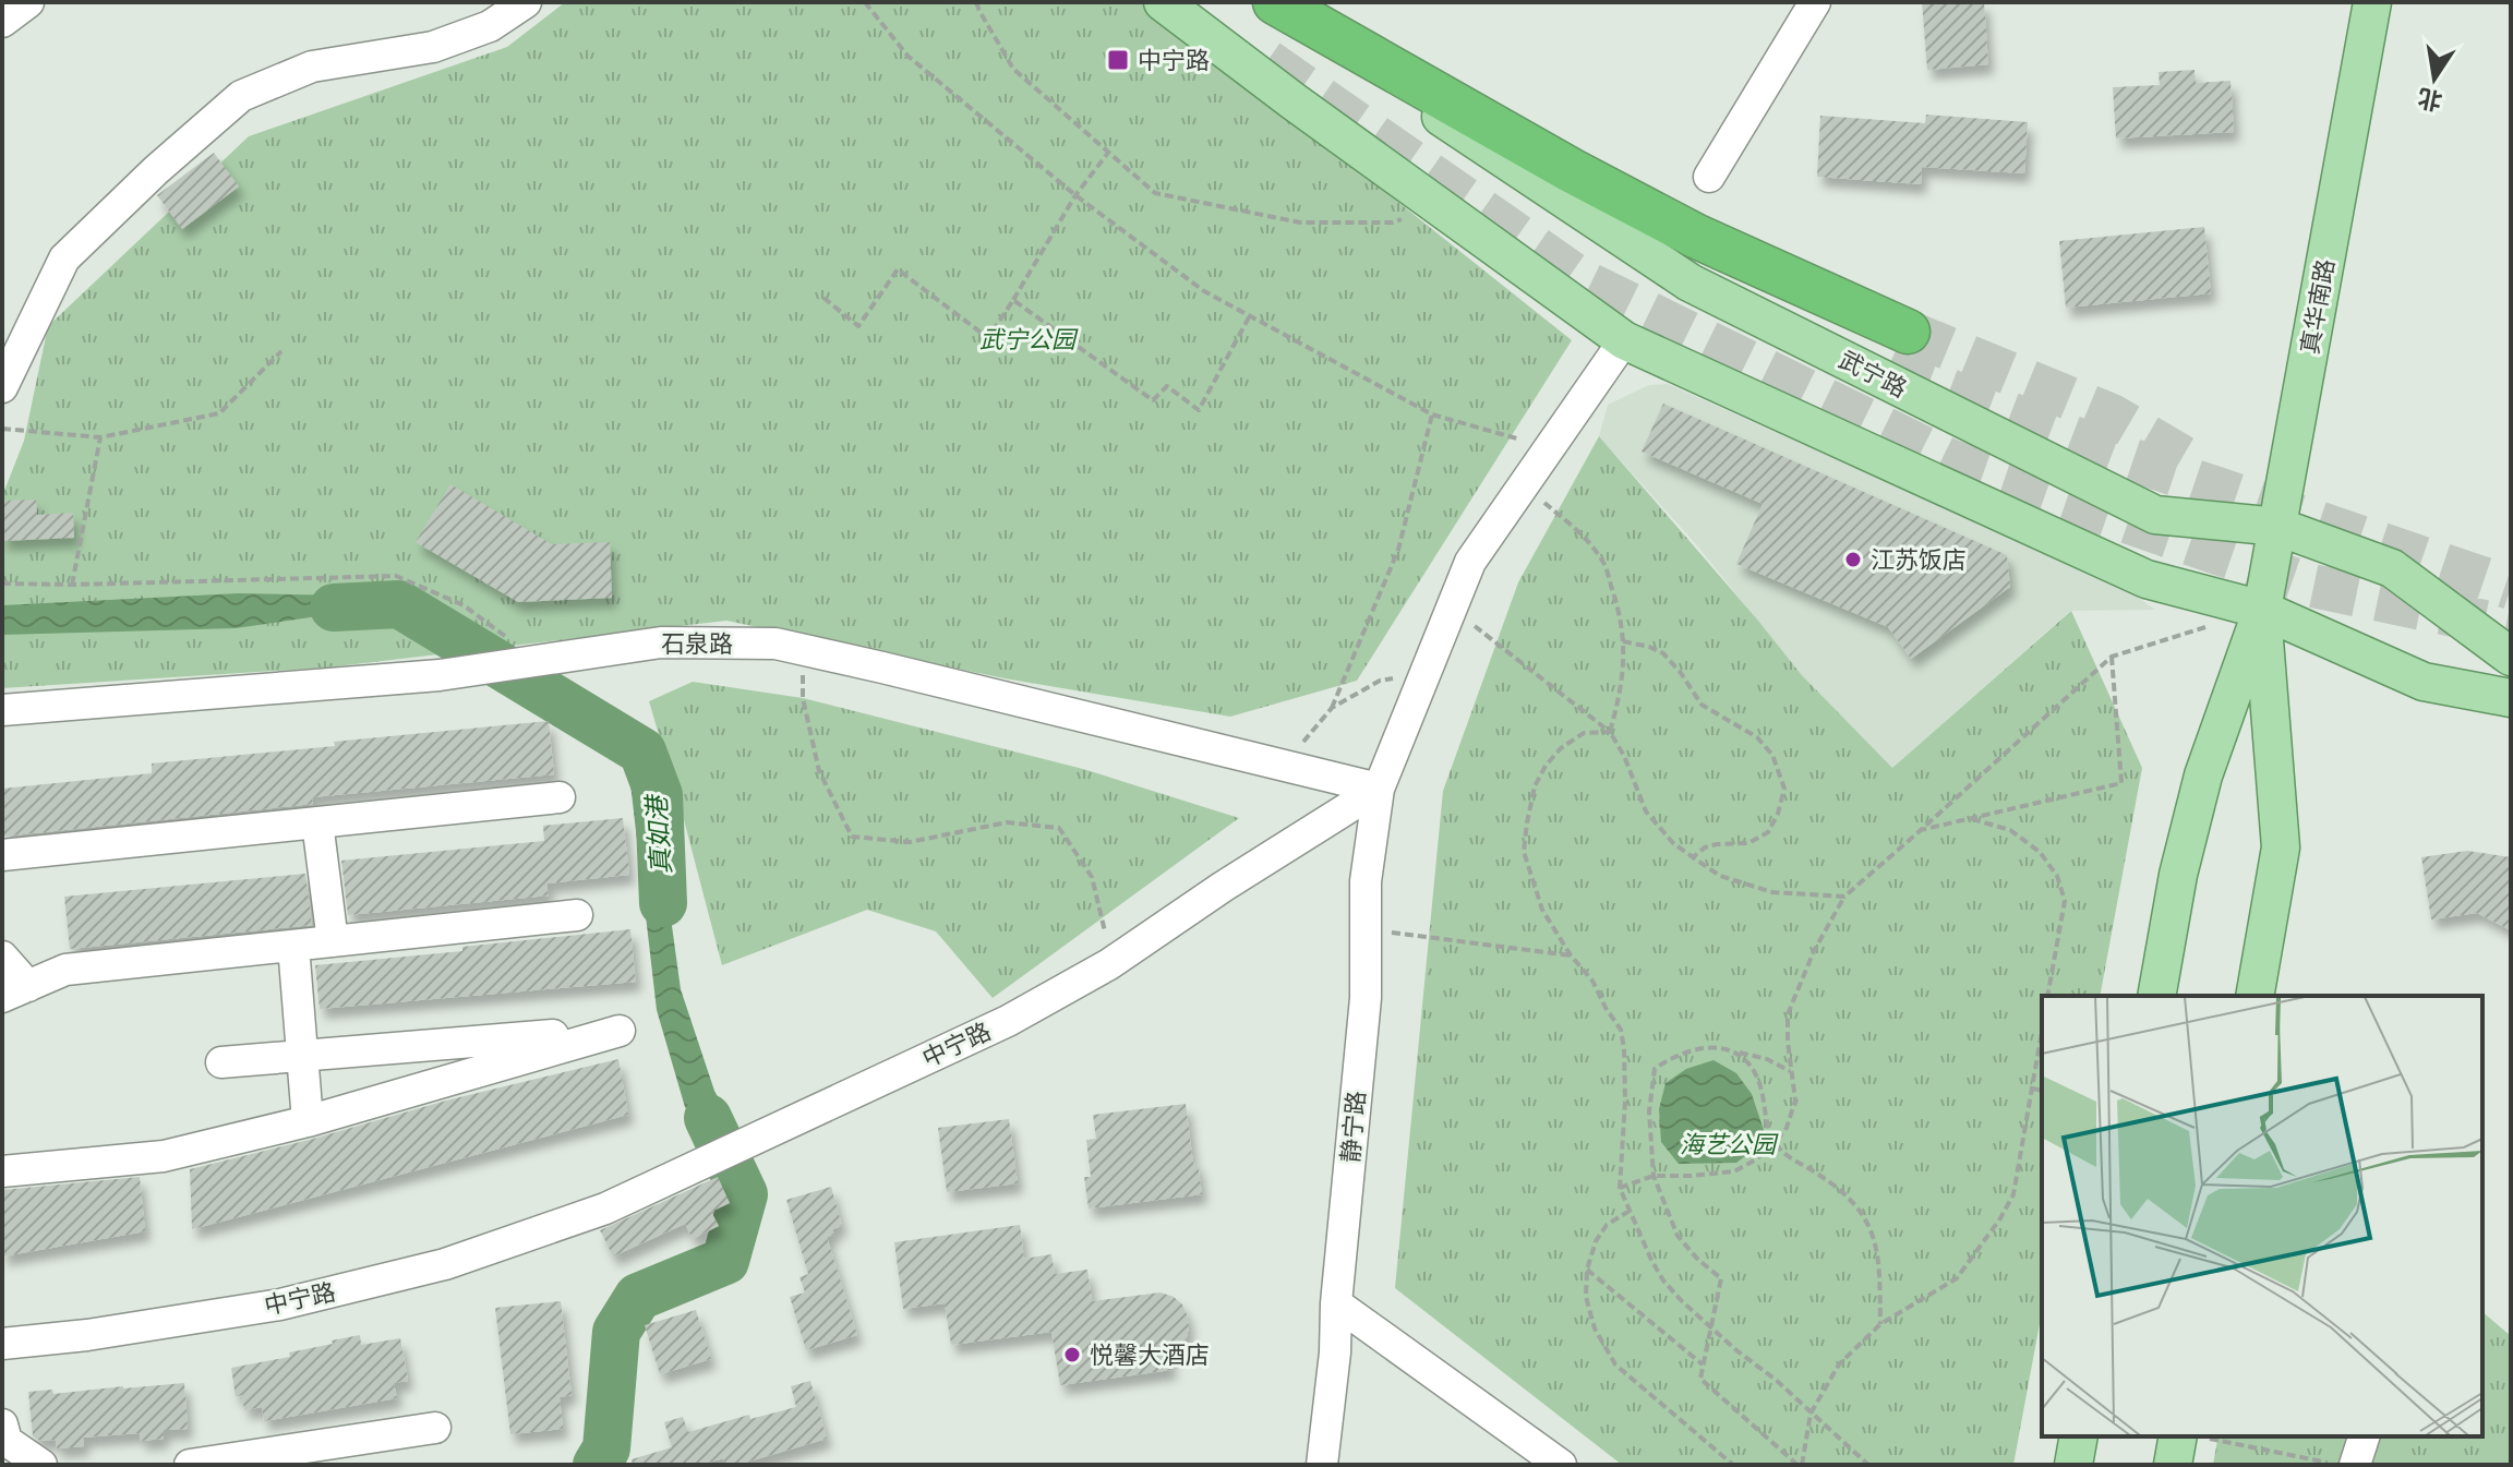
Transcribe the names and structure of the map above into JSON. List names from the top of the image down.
{
  "streets": {
    "main road": ["真华南路", "武宁路"],
    "street": ["石泉路", "中宁路", "静宁路"]
  },
  "crossings": [
    ["真华南路", "武宁路"],
    ["石泉路", "中宁路"],
    ["石泉路", "静宁路"],
    ["中宁路", "静宁路"]
  ],
  "water": ["真如港"],
  "parks": ["武宁公园", "海艺公园"],
  "places": {
    "transit": ["中宁路"],
    "other": ["江苏饭店", "悦馨大酒店"]
  },
  "north": "bottom"
}
